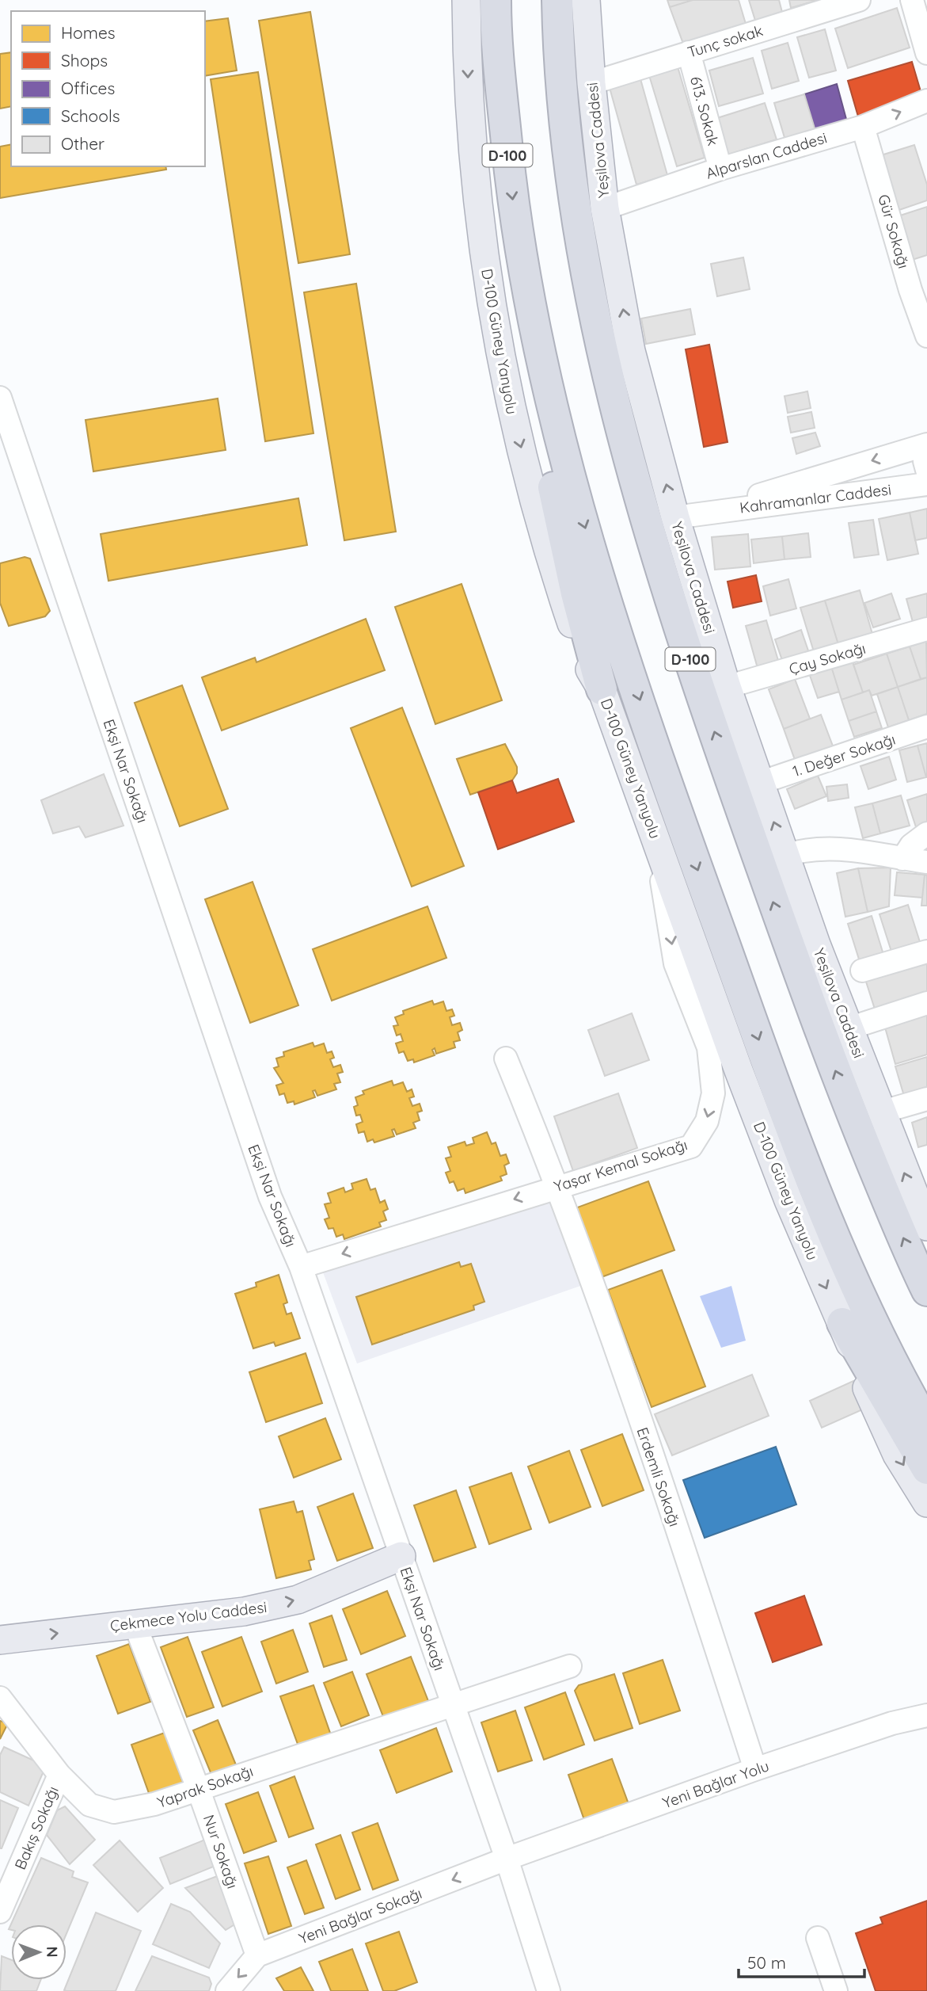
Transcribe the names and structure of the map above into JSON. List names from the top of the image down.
{
  "streets": {
    "highway": ["D-100"],
    "main road": ["Yeşilova Caddesi", "D-100 Güney Yanyolu", "Çekmece Yolu Caddesi"],
    "street": [
      "Tunç sokak",
      "613. Sokak",
      "Alparslan Caddesi",
      "Gür Sokağı",
      "Kahramanlar Caddesi",
      "Çay Sokağı",
      "1. Değer Sokağı",
      "Ekşi Nar Sokağı",
      "Yaşar Kemal Sokağı",
      "Erdemli Sokağı",
      "Yeni Bağlar Yolu",
      "Yaprak Sokağı",
      "Bakış Sokağı",
      "Nur Sokağı",
      "Yeni Bağlar Sokağı"
    ]
  },
  "crossings": [
    ["Tunç sokak", "613. Sokak"],
    ["Tunç sokak", "Yeşilova Caddesi"],
    ["613. Sokak", "Alparslan Caddesi"],
    ["Yeşilova Caddesi", "Alparslan Caddesi"],
    ["Yeşilova Caddesi", "Çay Sokağı"],
    ["Yeşilova Caddesi", "1. Değer Sokağı"],
    ["Alparslan Caddesi", "Gür Sokağı"],
    ["D-100 Güney Yanyolu", "Yaşar Kemal Sokağı"],
    ["Ekşi Nar Sokağı", "Yaşar Kemal Sokağı"],
    ["Ekşi Nar Sokağı", "Çekmece Yolu Caddesi"],
    ["Ekşi Nar Sokağı", "Yeni Bağlar Yolu"],
    ["Ekşi Nar Sokağı", "Yaprak Sokağı"],
    ["Ekşi Nar Sokağı", "Yeni Bağlar Sokağı"],
    ["Yaşar Kemal Sokağı", "Erdemli Sokağı"],
    ["Erdemli Sokağı", "Yeni Bağlar Yolu"],
    ["Çekmece Yolu Caddesi", "Nur Sokağı"],
    ["Yeni Bağlar Yolu", "Yeni Bağlar Sokağı"],
    ["Yaprak Sokağı", "Bakış Sokağı"],
    ["Yaprak Sokağı", "Nur Sokağı"],
    ["Nur Sokağı", "Yeni Bağlar Sokağı"]
  ],
  "one_way": [
    "Yeşilova Caddesi",
    "D-100 Güney Yanyolu",
    "Çekmece Yolu Caddesi",
    "Yeni Bağlar Sokağı"
  ],
  "legend": [
    "Homes",
    "Shops",
    "Offices",
    "Schools",
    "Other"
  ],
  "scale_bar": "50 m",
  "north": "right"
}
